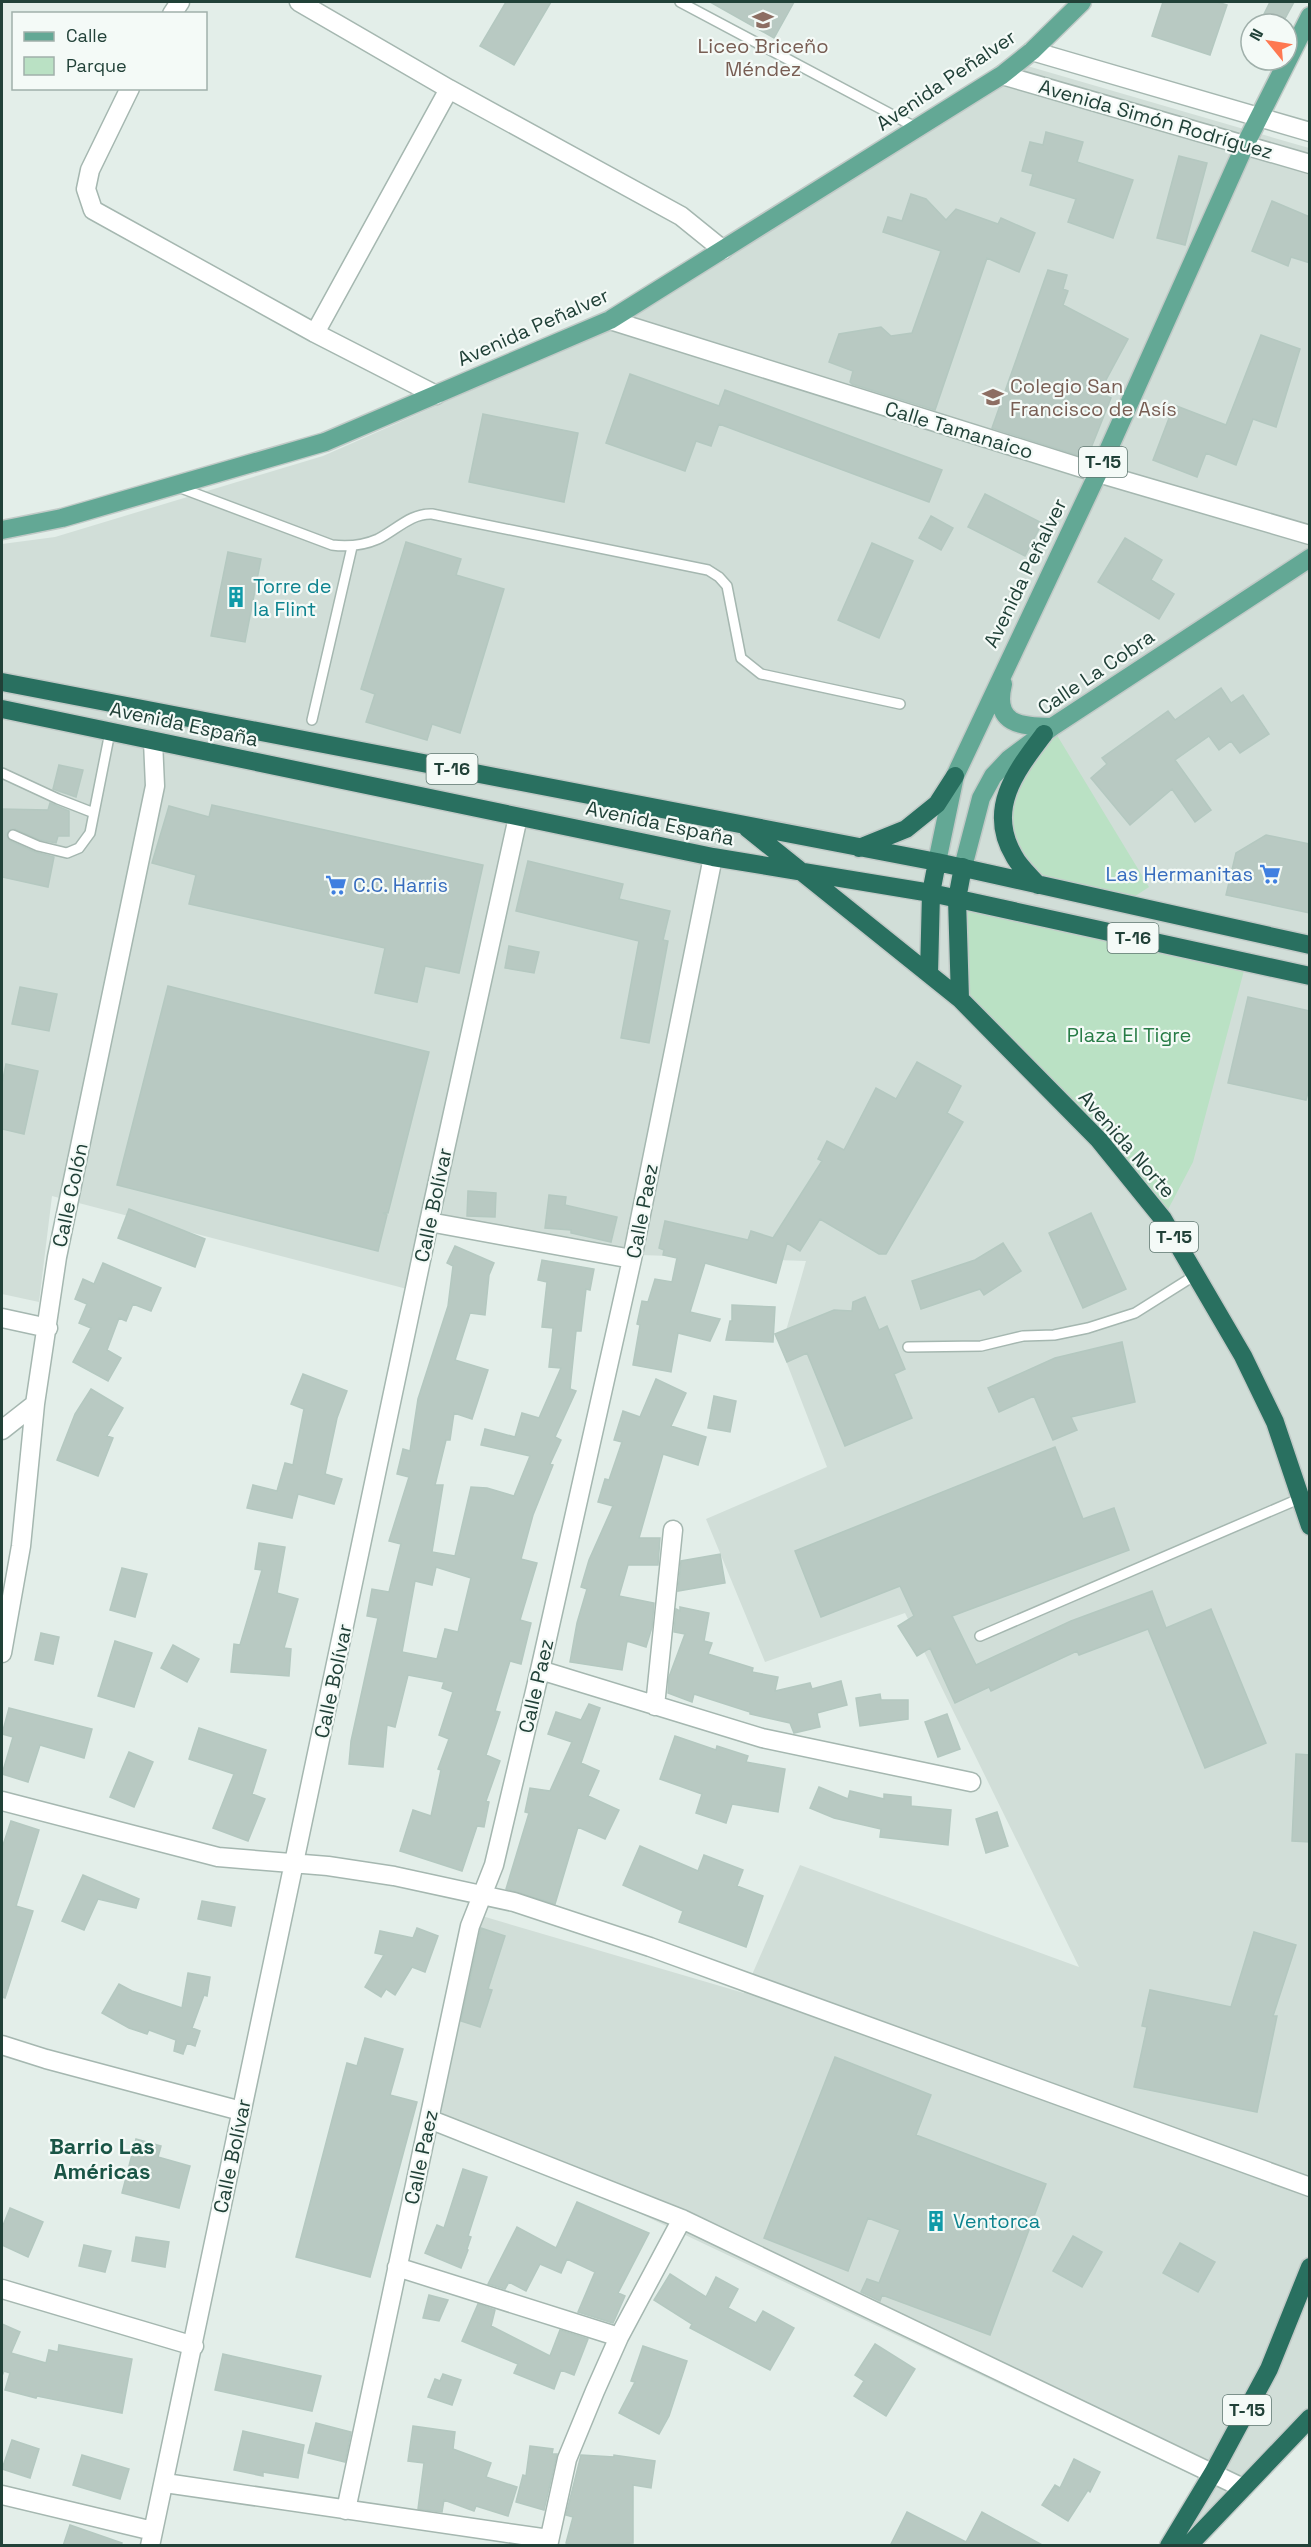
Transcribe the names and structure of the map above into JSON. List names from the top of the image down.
{
  "streets": {
    "highway": [
      "T-15",
      "Avenida España",
      "T-16",
      "Avenida Norte"
    ],
    "main road": ["Avenida Peñalver", "Calle La Cobra"],
    "street": [
      "Avenida Simón Rodríguez",
      "Calle Tamanaico",
      "Calle Colón",
      "Calle Bolívar",
      "Calle Paez"
    ]
  },
  "crossings": [
    ["Avenida Peñalver", "Avenida Simón Rodríguez"],
    ["Avenida Peñalver", "Calle Tamanaico"],
    ["Avenida Peñalver", "T-15"],
    ["Avenida Peñalver", "Avenida España"],
    ["T-15", "Calle La Cobra"],
    ["T-15", "Avenida España"],
    ["T-15", "Avenida Norte"],
    ["Calle La Cobra", "Avenida España"],
    ["Avenida España", "T-16"],
    ["Avenida España", "Avenida Norte"],
    ["Avenida España", "Calle Colón"],
    ["Avenida España", "Calle Bolívar"],
    ["Avenida España", "Calle Paez"],
    ["T-16", "Avenida Norte"]
  ],
  "districts": ["Barrio Las Américas"],
  "parks": ["Plaza El Tigre"],
  "places": {
    "school or university": ["Liceo Briceño Méndez", "Colegio San Francisco de Asís"],
    "building": ["Torre de la Flint", "Ventorca"],
    "supermarket": ["Las Hermanitas", "C.C. Harris"]
  },
  "legend": ["Calle", "Parque"],
  "north": "top left"
}
